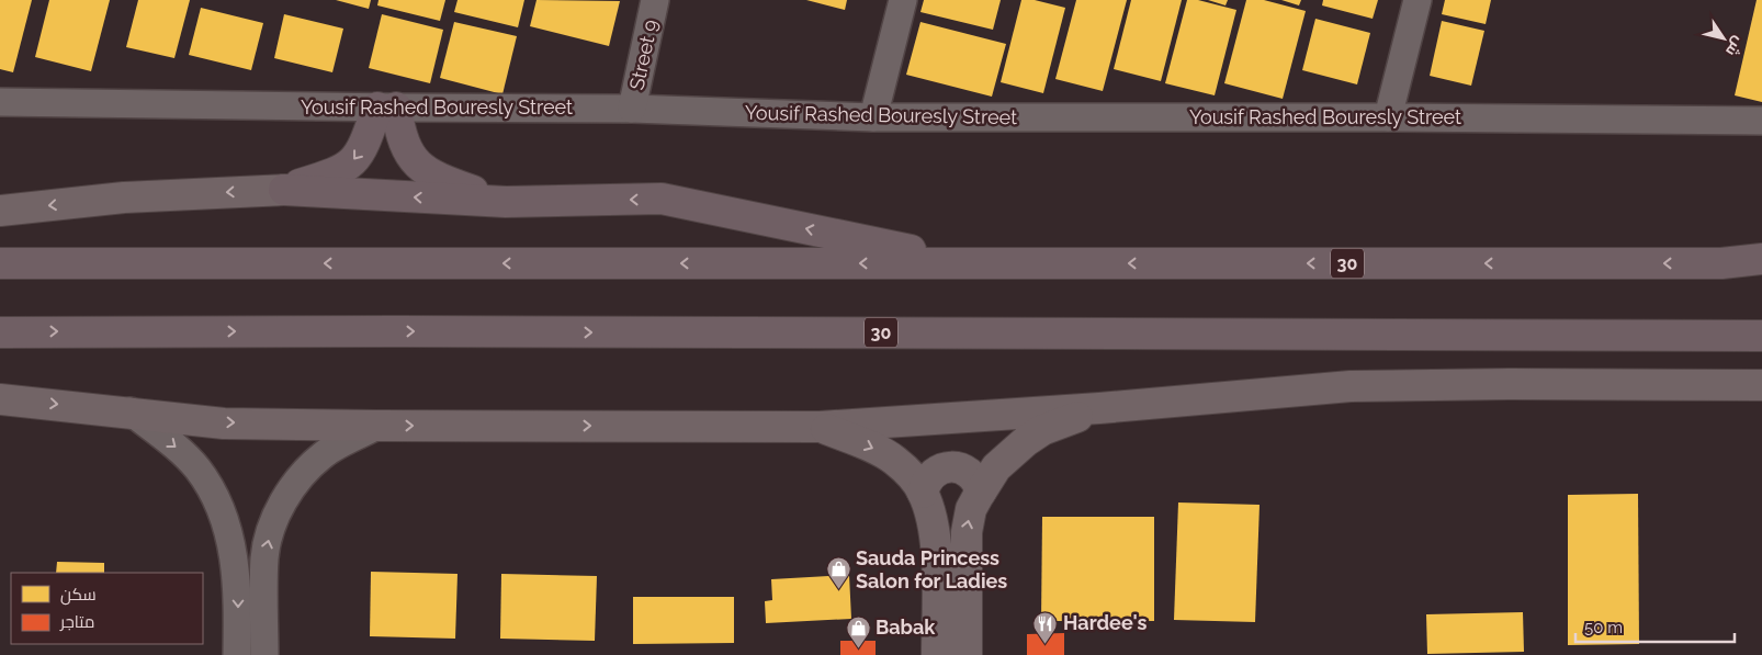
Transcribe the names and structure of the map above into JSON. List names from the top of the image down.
{
  "streets": {
    "highway": ["30"],
    "street": ["Street 9", "Yousif Rashed Bouresly Street"]
  },
  "crossings": [
    ["Street 9", "Yousif Rashed Bouresly Street"]
  ],
  "places": {
    "shop": ["Sauda Princess Salon for Ladies", "Babak"],
    "restaurant": ["Hardee's"]
  },
  "legend": ["سكن", "متاجر"],
  "scale_bar": "50 m",
  "north": "bottom right"
}
